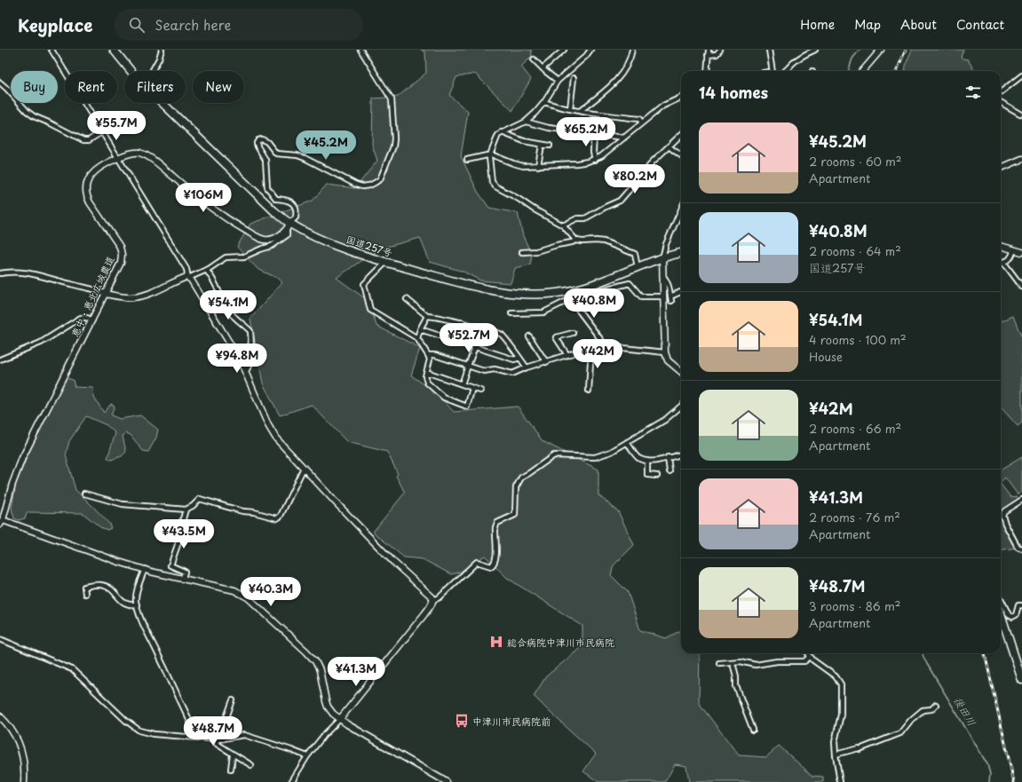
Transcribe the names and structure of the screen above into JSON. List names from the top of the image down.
{
  "streets": {
    "highway": ["国道257号"],
    "street": ["恵中・恵北広域農道"]
  },
  "water": ["後田川"],
  "places": {
    "hospital": ["総合病院中津川市民病院"],
    "bus stop": ["中津川市民病院前"]
  },
  "page": {
    "header": "Keyplace",
    "search": "Search here",
    "nav": [
      "Home",
      "Map",
      "About",
      "Contact"
    ],
    "chip": [
      "Buy",
      "Rent",
      "Filters",
      "New"
    ],
    "heading": "14 homes",
    "price": [
      "¥55.7M",
      "¥65.2M",
      "¥45.2M",
      "¥80.2M",
      "¥106M",
      "¥40.8M",
      "¥54.1M",
      "¥52.7M",
      "¥42M",
      "¥94.8M",
      "¥43.5M",
      "¥40.3M",
      "¥41.3M",
      "¥48.7M"
    ],
    "list": [
      {
        "name": "¥45.2M",
        "note": "2 rooms · 60 m² · Apartment"
      },
      {
        "name": "¥40.8M",
        "note": "2 rooms · 64 m² · 国道257号"
      },
      {
        "name": "¥54.1M",
        "note": "4 rooms · 100 m² · House"
      },
      {
        "name": "¥42M",
        "note": "2 rooms · 66 m² · Apartment"
      },
      {
        "name": "¥41.3M",
        "note": "2 rooms · 76 m² · Apartment"
      },
      {
        "name": "¥48.7M",
        "note": "3 rooms · 86 m² · Apartment"
      }
    ]
  }
}
